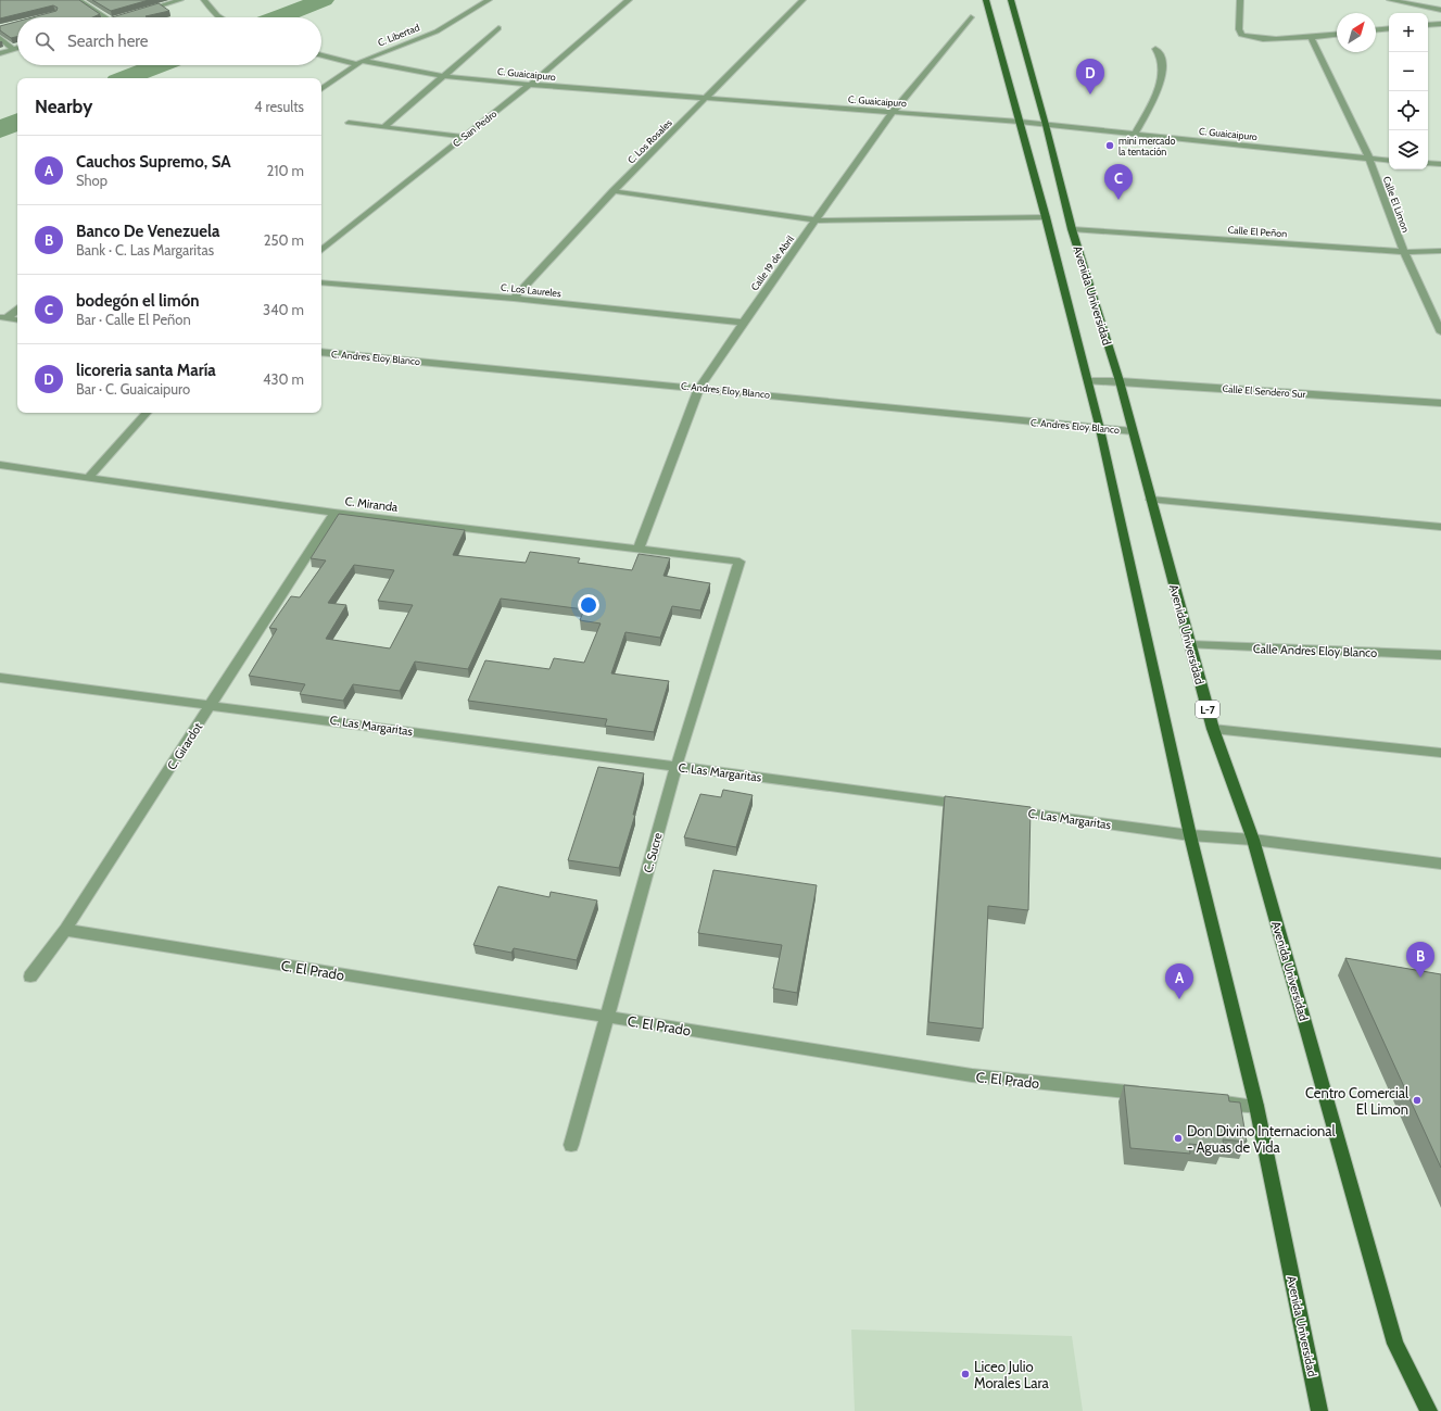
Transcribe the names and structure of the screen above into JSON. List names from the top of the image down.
{
  "streets": {
    "main road": ["Avenida Universidad", "L-7"],
    "street": [
      "C. Libertad",
      "C. Guaicaipuro",
      "C. San Pedro",
      "C. Los Rosales",
      "Calle El Limon",
      "Calle El Peñon",
      "Calle 19 de Abril",
      "C. Los Laureles",
      "C. Andres Eloy Blanco",
      "Calle El Sendero Sur",
      "C. Miranda",
      "Calle Andres Eloy Blanco",
      "C. Las Margaritas",
      "C. Girardot",
      "C. Sucre",
      "C. El Prado"
    ]
  },
  "crossings": [
    ["C. Libertad", "C. Guaicaipuro"],
    ["C. Guaicaipuro", "C. San Pedro"],
    ["C. Guaicaipuro", "C. Los Rosales"],
    ["C. Guaicaipuro", "Calle El Limon"],
    ["C. Guaicaipuro", "Calle 19 de Abril"],
    ["C. Guaicaipuro", "Avenida Universidad"],
    ["C. Los Rosales", "C. Los Laureles"],
    ["Calle El Limon", "Calle El Peñon"],
    ["Calle El Peñon", "Avenida Universidad"],
    ["Calle 19 de Abril", "C. Los Laureles"],
    ["Calle 19 de Abril", "C. Andres Eloy Blanco"],
    ["Calle 19 de Abril", "C. Miranda"],
    ["Avenida Universidad", "C. Andres Eloy Blanco"],
    ["Avenida Universidad", "Calle El Sendero Sur"],
    ["Avenida Universidad", "Calle Andres Eloy Blanco"],
    ["Avenida Universidad", "C. Las Margaritas"],
    ["C. Miranda", "C. Girardot"],
    ["C. Miranda", "C. Sucre"],
    ["C. Las Margaritas", "C. Girardot"],
    ["C. Las Margaritas", "C. Sucre"],
    ["C. Girardot", "C. El Prado"],
    ["C. Sucre", "C. El Prado"]
  ],
  "places": [
    "mini mercado la tentación",
    "Centro Comercial El Limon",
    "Don Divino Internacional - Aguas de Vida",
    "Liceo Julio Morales Lara"
  ],
  "north": "top right",
  "page": {
    "map_buttons": ["+", "−"],
    "search": "Search here",
    "pins": [
      "D",
      "C",
      "B",
      "A"
    ],
    "heading": ["Nearby", "4 results"],
    "list": [
      {
        "mark": "A",
        "name": "Cauchos Supremo, SA",
        "note": "Shop",
        "value": "210 m"
      },
      {
        "mark": "B",
        "name": "Banco De Venezuela",
        "note": "Bank · C. Las Margaritas",
        "value": "250 m"
      },
      {
        "mark": "C",
        "name": "bodegón el limón",
        "note": "Bar · Calle El Peñon",
        "value": "340 m"
      },
      {
        "mark": "D",
        "name": "licoreria santa María",
        "note": "Bar · C. Guaicaipuro",
        "value": "430 m"
      }
    ]
  }
}
